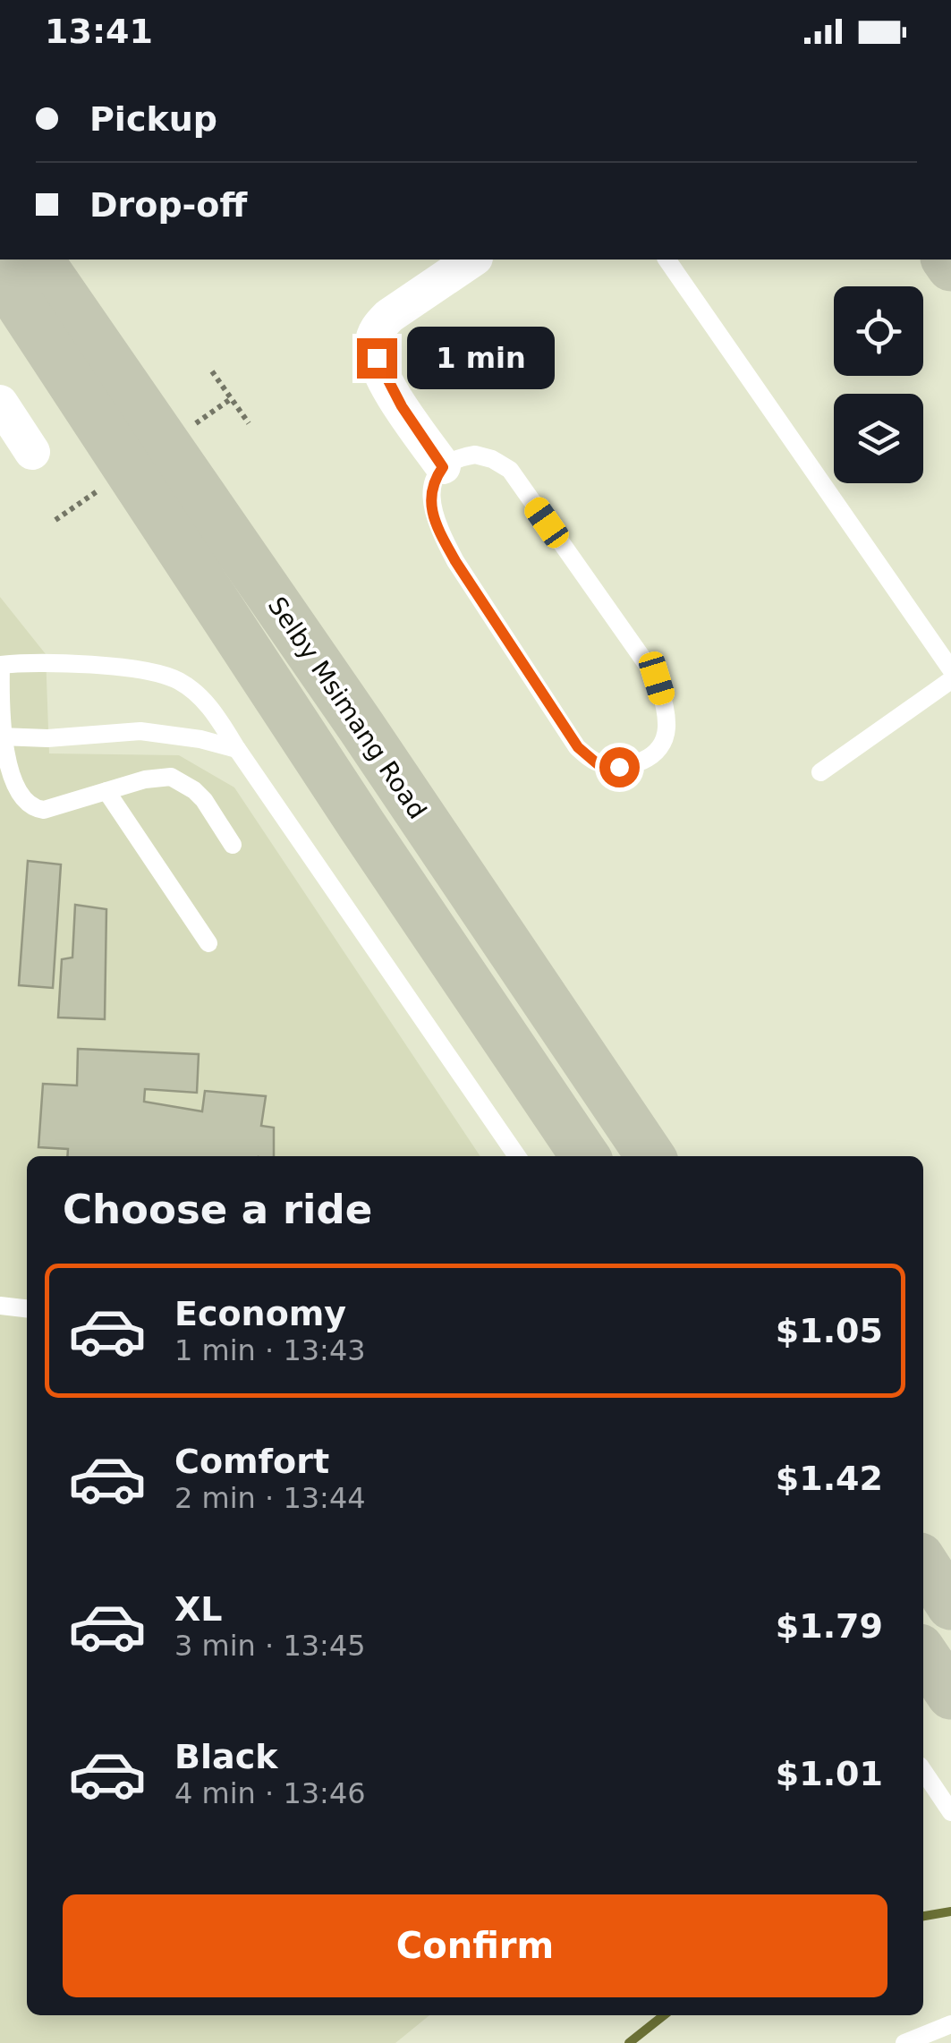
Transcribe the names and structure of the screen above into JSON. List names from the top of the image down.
{
  "streets": {
    "main road": ["Selby Msimang Road"]
  },
  "page": {
    "status": "13:41",
    "banner": ["Pickup", "Drop-off"],
    "bubble": "1 min",
    "heading": "Choose a ride",
    "list": [
      {
        "name": "Economy",
        "note": "1 min · 13:43",
        "value": "$1.05"
      },
      {
        "name": "Comfort",
        "note": "2 min · 13:44",
        "value": "$1.42"
      },
      {
        "name": "XL",
        "note": "3 min · 13:45",
        "value": "$1.79"
      },
      {
        "name": "Black",
        "note": "4 min · 13:46",
        "value": "$1.01"
      }
    ],
    "buttons": "Confirm"
  }
}
